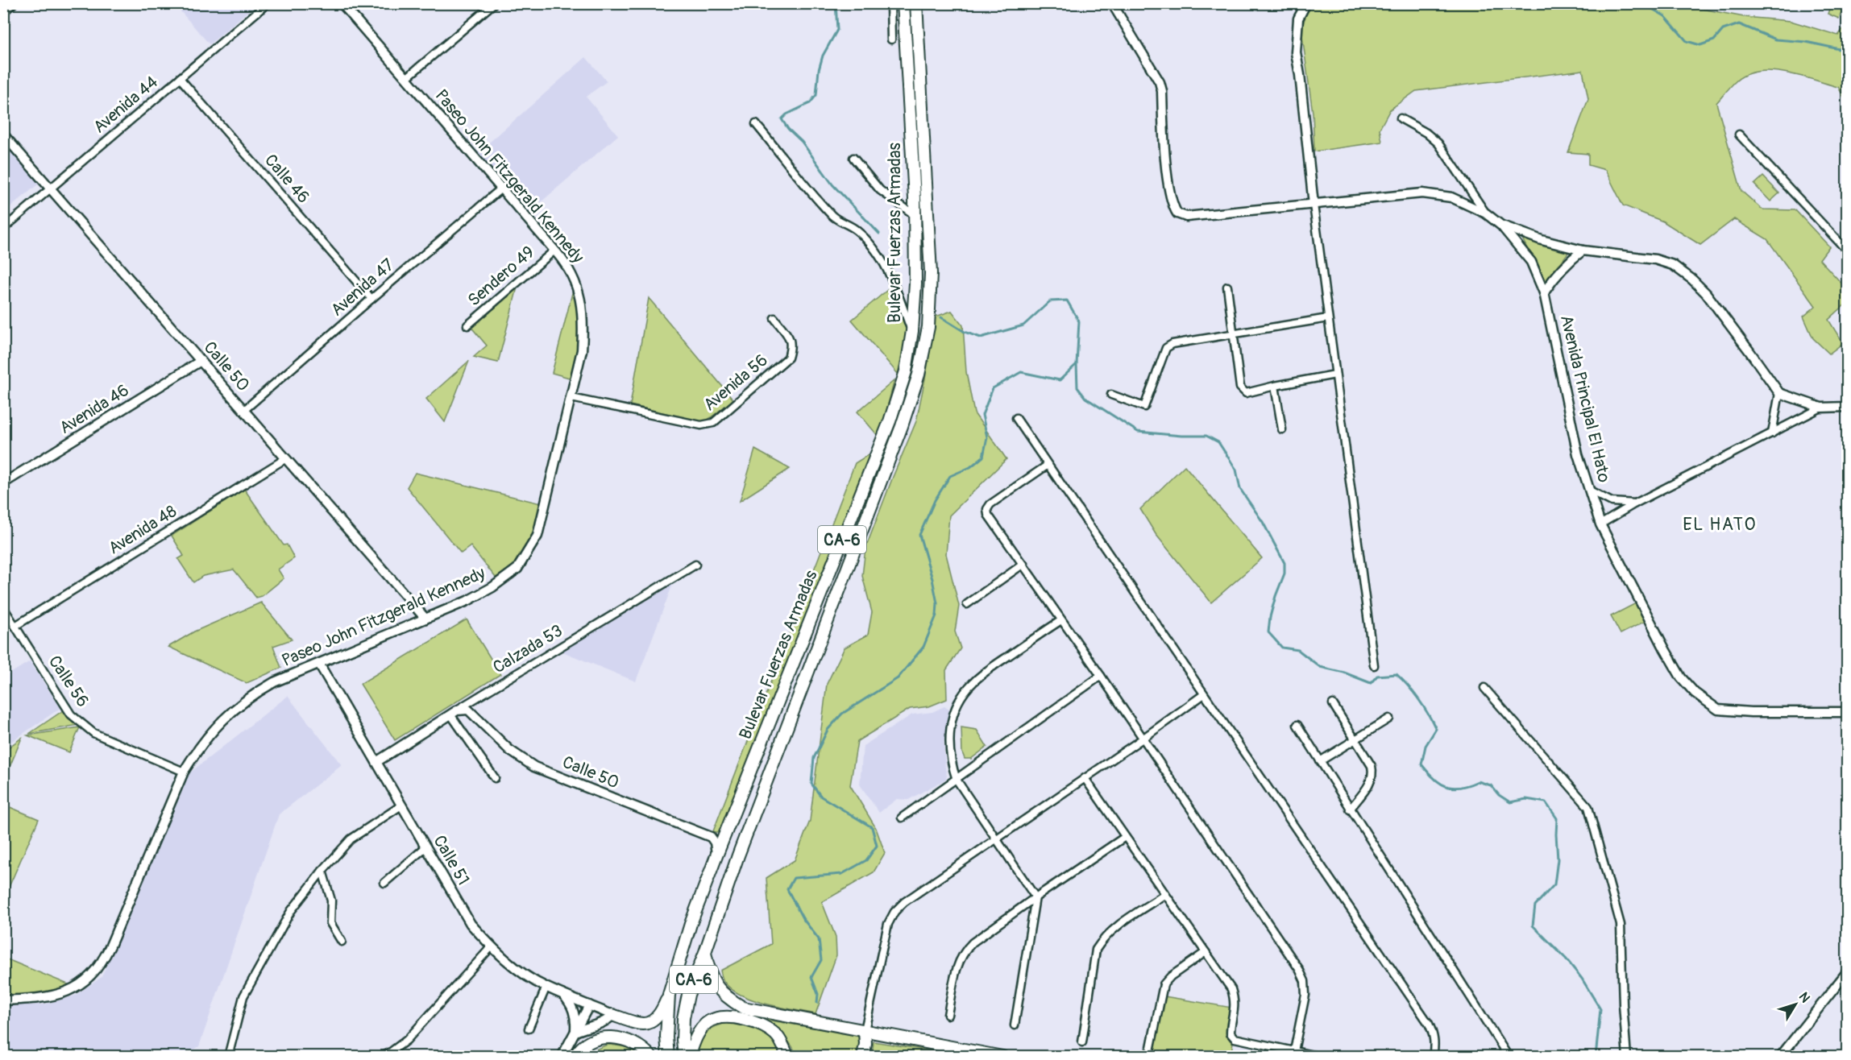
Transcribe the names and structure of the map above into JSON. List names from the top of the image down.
{
  "streets": {
    "highway": ["Bulevar Fuerzas Armadas", "CA-6"],
    "street": [
      "Avenida 44",
      "Paseo John Fitzgerald Kennedy",
      "Calle 46",
      "Sendero 49",
      "Avenida 47",
      "Calle 50",
      "Avenida 56",
      "Avenida Principal El Hato",
      "Avenida 46",
      "Avenida 48",
      "Calzada 53",
      "Calle 56",
      "Calle 51"
    ]
  },
  "crossings": [
    ["Avenida 44", "Calle 46"],
    ["Avenida 44", "Calle 50"],
    ["Paseo John Fitzgerald Kennedy", "Sendero 49"],
    ["Paseo John Fitzgerald Kennedy", "Avenida 47"],
    ["Paseo John Fitzgerald Kennedy", "Calle 50"],
    ["Paseo John Fitzgerald Kennedy", "Avenida 56"],
    ["Paseo John Fitzgerald Kennedy", "Calle 56"],
    ["Paseo John Fitzgerald Kennedy", "Calle 51"],
    ["Calle 46", "Avenida 47"],
    ["Bulevar Fuerzas Armadas", "Calle 50"],
    ["Avenida 47", "Calle 50"],
    ["Calle 50", "Avenida 46"],
    ["Calle 50", "Avenida 48"],
    ["Calle 50", "Calzada 53"],
    ["Avenida 48", "Calle 56"],
    ["Calzada 53", "Calle 51"]
  ],
  "districts": ["EL HATO"],
  "north": "top right"
}
